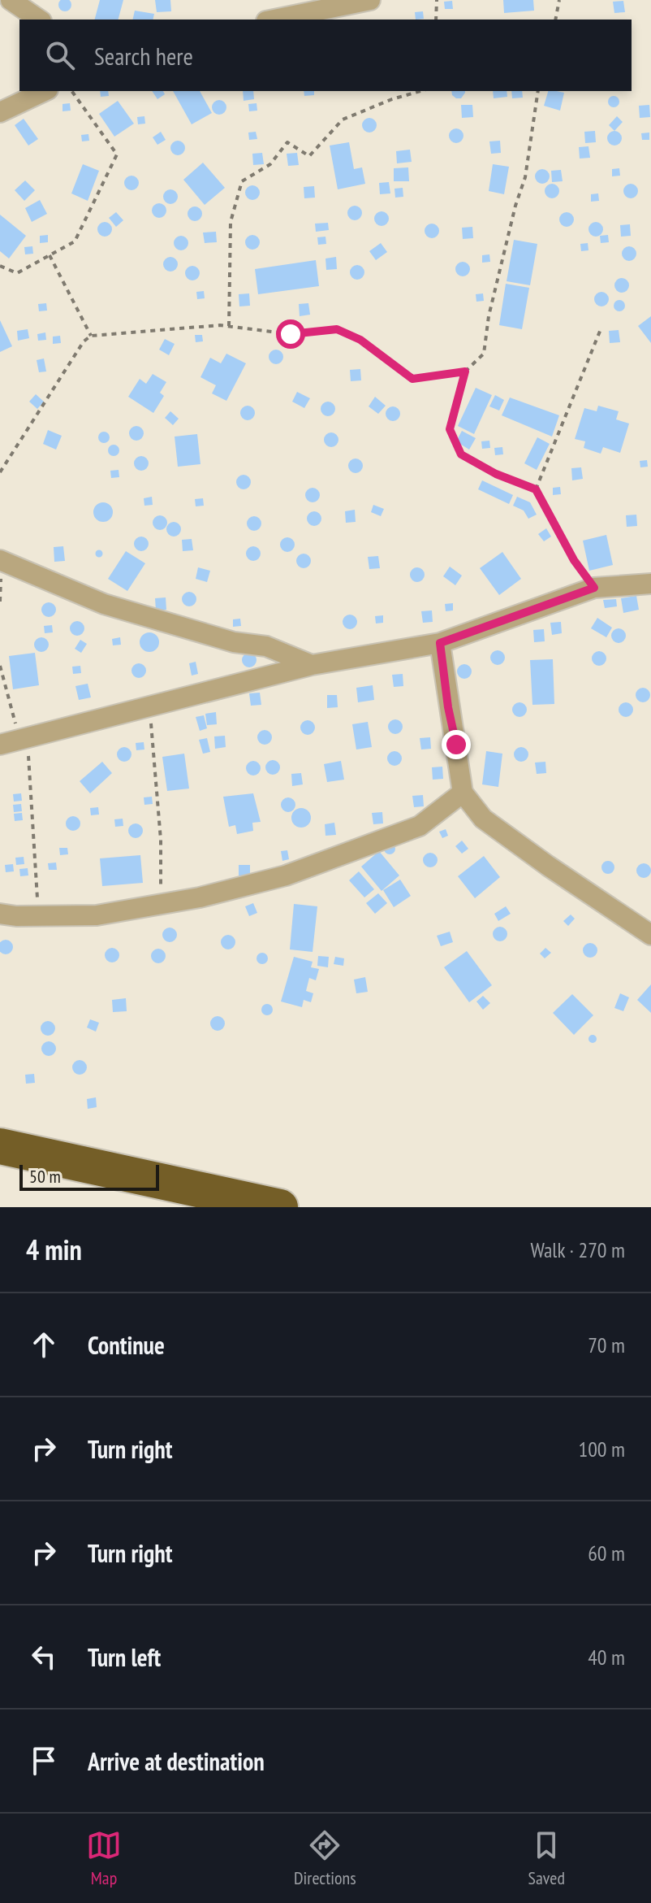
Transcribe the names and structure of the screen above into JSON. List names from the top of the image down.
{
  "scale_bar": "50 m",
  "page": {
    "search": "Search here",
    "scale": "50 m",
    "heading": ["4 min", "Walk · 270 m"],
    "list": [
      ["Continue", "70 m"],
      ["Turn right", "100 m"],
      ["Turn right", "60 m"],
      ["Turn left", "40 m"],
      "Arrive at destination"
    ],
    "nav": ["Map", "Directions", "Saved"]
  }
}
